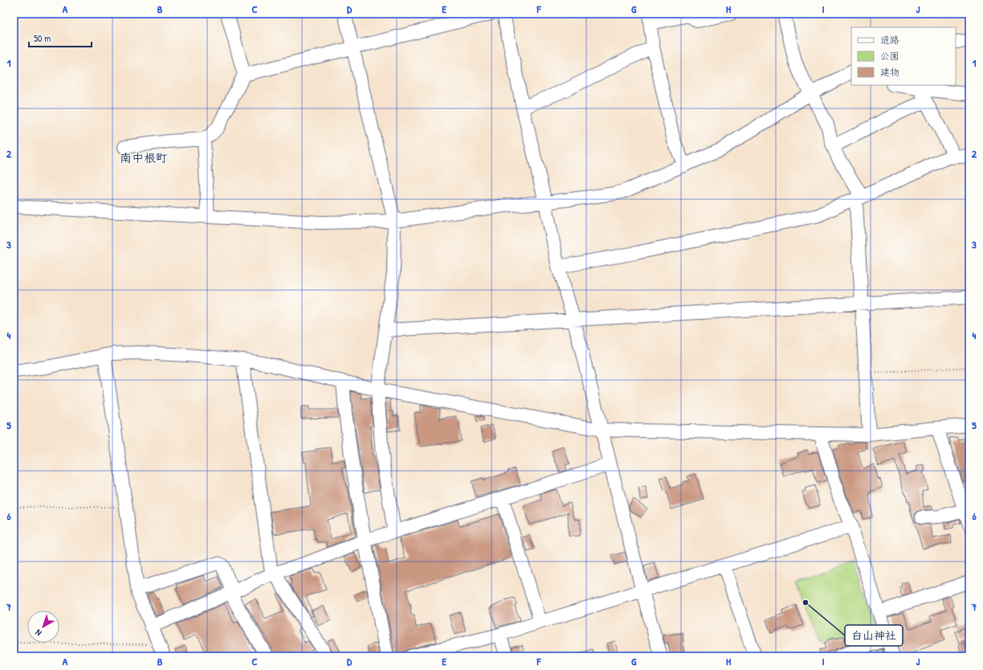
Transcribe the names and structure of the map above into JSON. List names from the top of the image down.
{
  "districts": ["南中根町"],
  "places": ["白山神社"],
  "legend": ["道路", "公園", "建物"],
  "scale_bar": "50 m",
  "north": "bottom left",
  "grid": {
    "columns": [
      "A",
      "B",
      "C",
      "D",
      "E",
      "F",
      "G",
      "H",
      "I",
      "J"
    ],
    "rows": [
      "1",
      "2",
      "3",
      "4",
      "5",
      "6",
      "7"
    ]
  }
}
